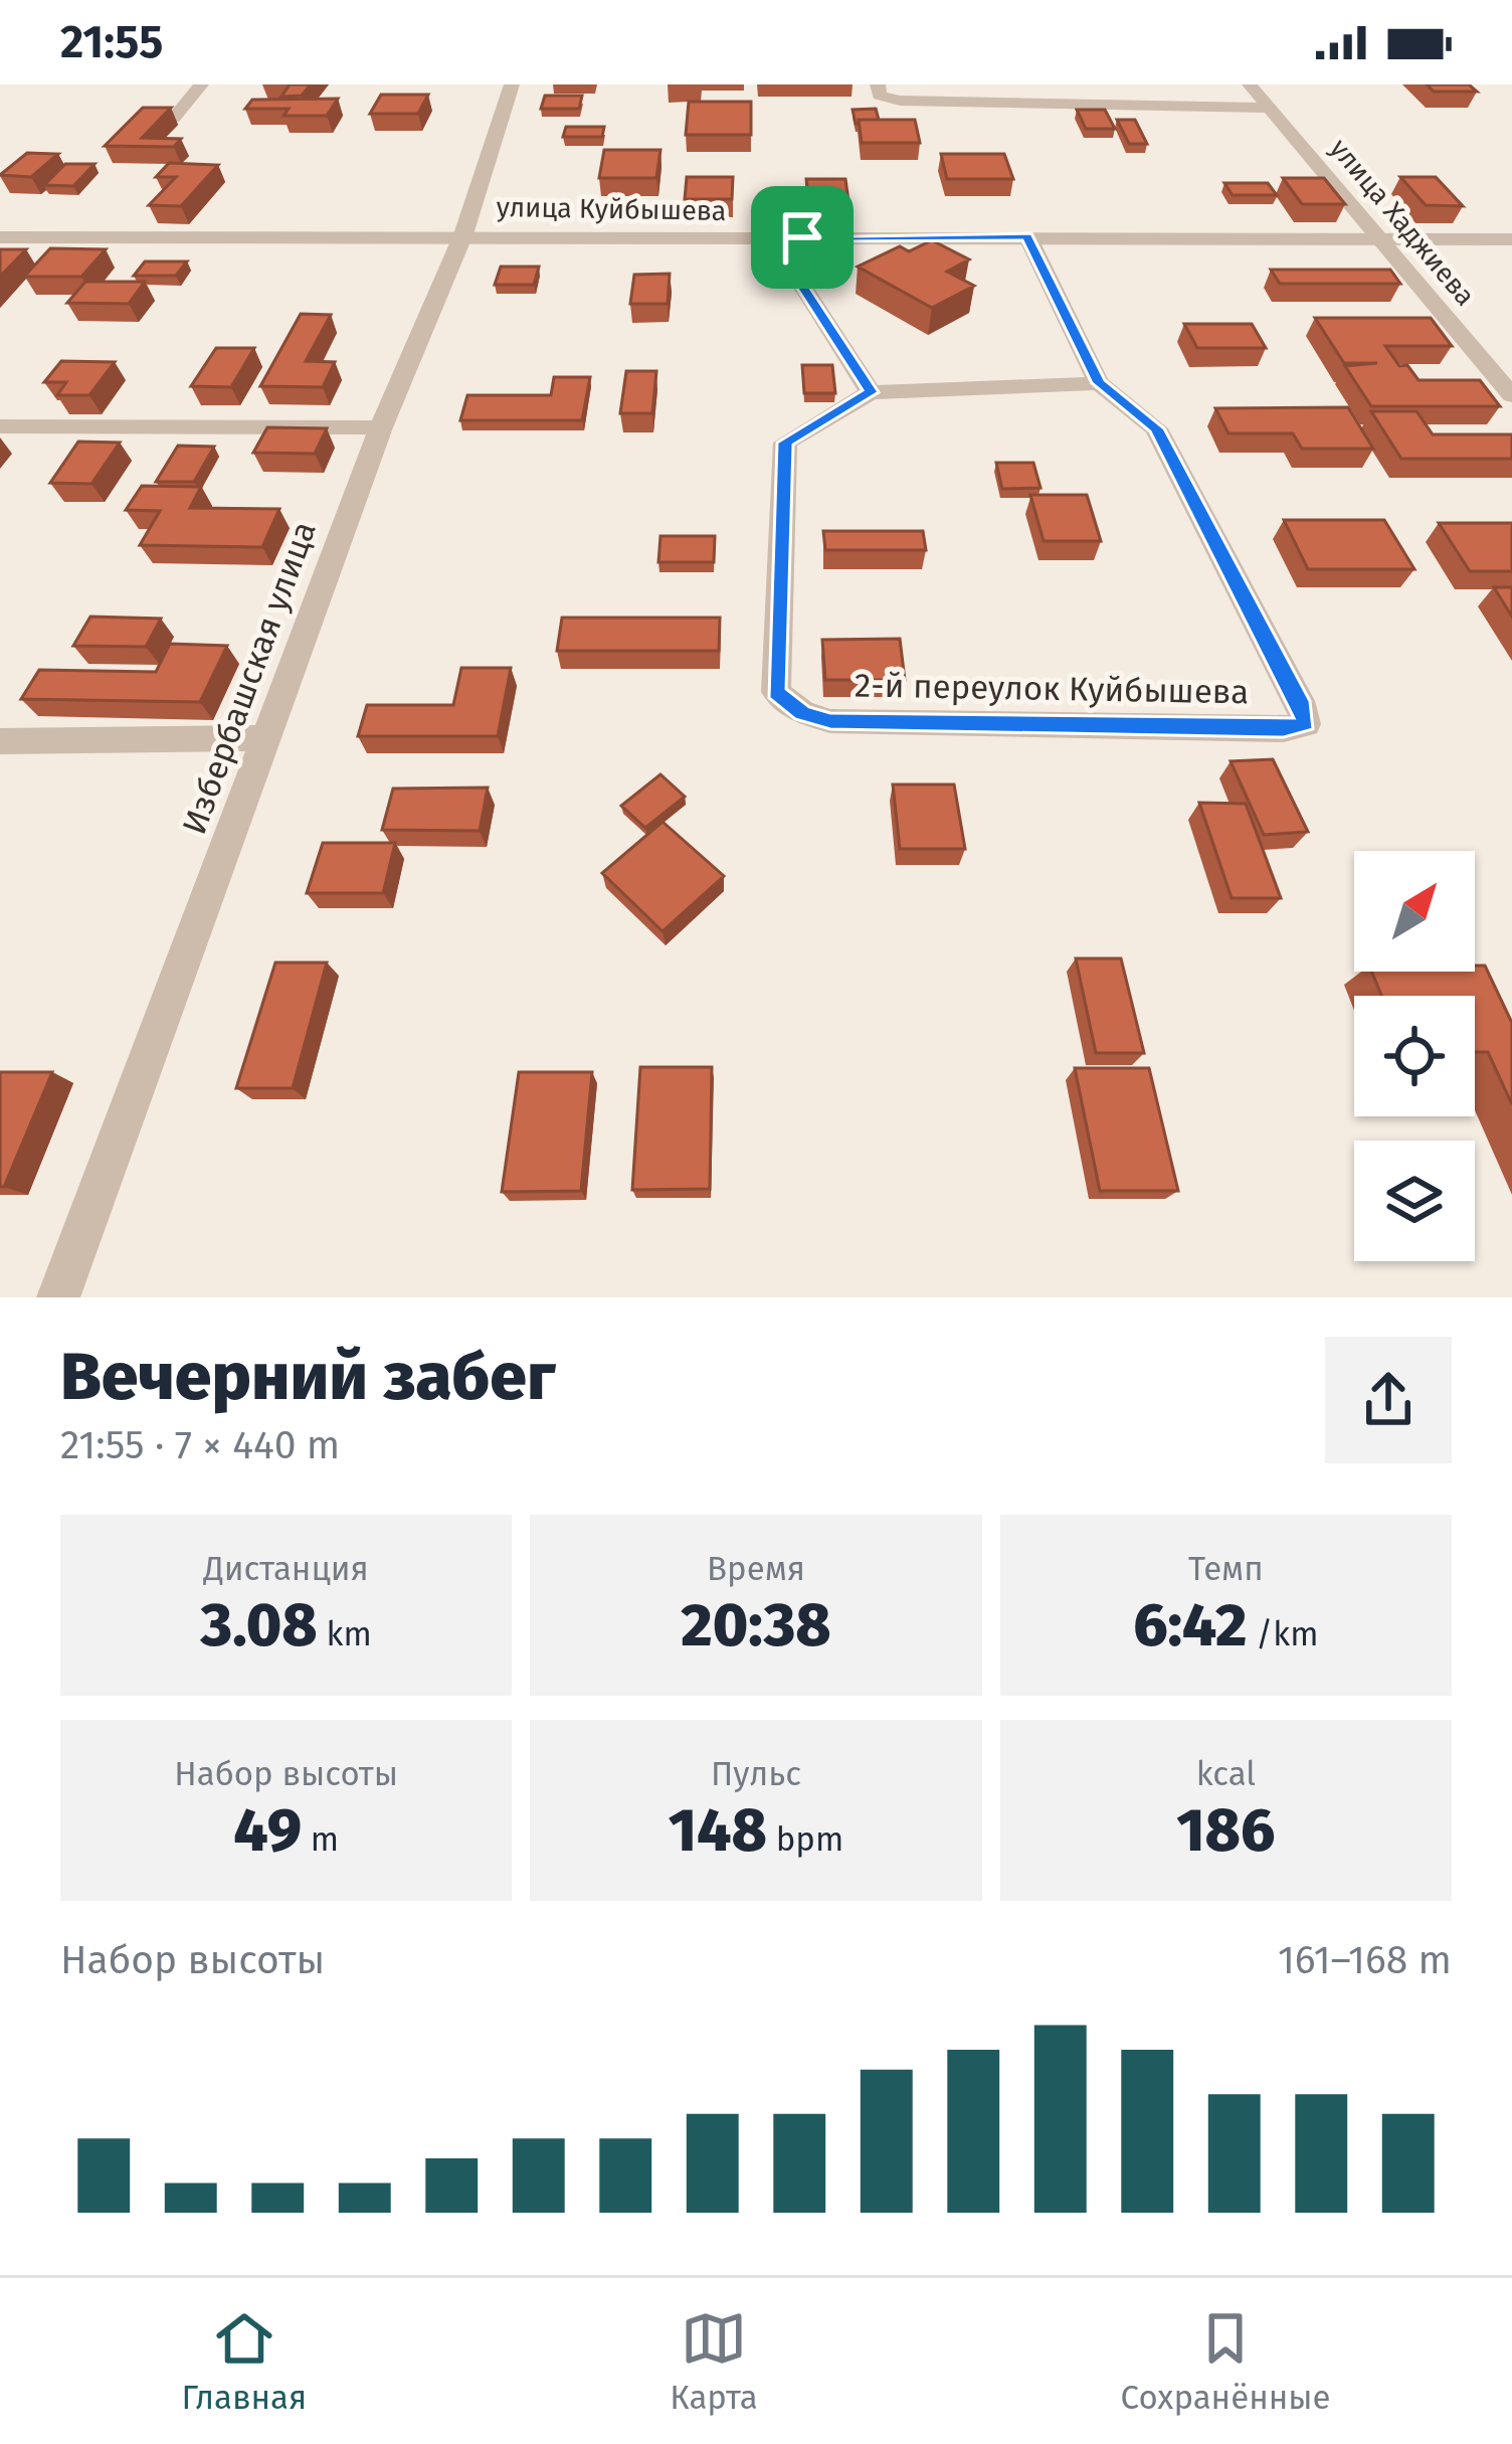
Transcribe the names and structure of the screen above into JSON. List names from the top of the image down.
{
  "streets": {
    "street": [
      "улица Куйбышева",
      "улица Хаджиева",
      "Избербашская улица",
      "2-й переулок Куйбышева"
    ]
  },
  "crossings": [
    ["улица Куйбышева", "улица Хаджиева"],
    ["улица Куйбышева", "Избербашская улица"],
    ["улица Куйбышева", "2-й переулок Куйбышева"]
  ],
  "north": "top right",
  "page": {
    "status": "21:55",
    "heading": ["Вечерний забег", "21:55 · 7 × 440 m"],
    "stats": [
      ["Дистанция", "3.08 km"],
      ["Время", "20:38"],
      ["Темп", "6:42 /km"],
      ["Набор высоты", "49 m"],
      ["Пульс", "148 bpm"],
      ["kcal", "186"]
    ],
    "chart": ["Набор высоты", "161–168 m"],
    "tabs": ["Главная", "Карта", "Сохранённые"]
  }
}
